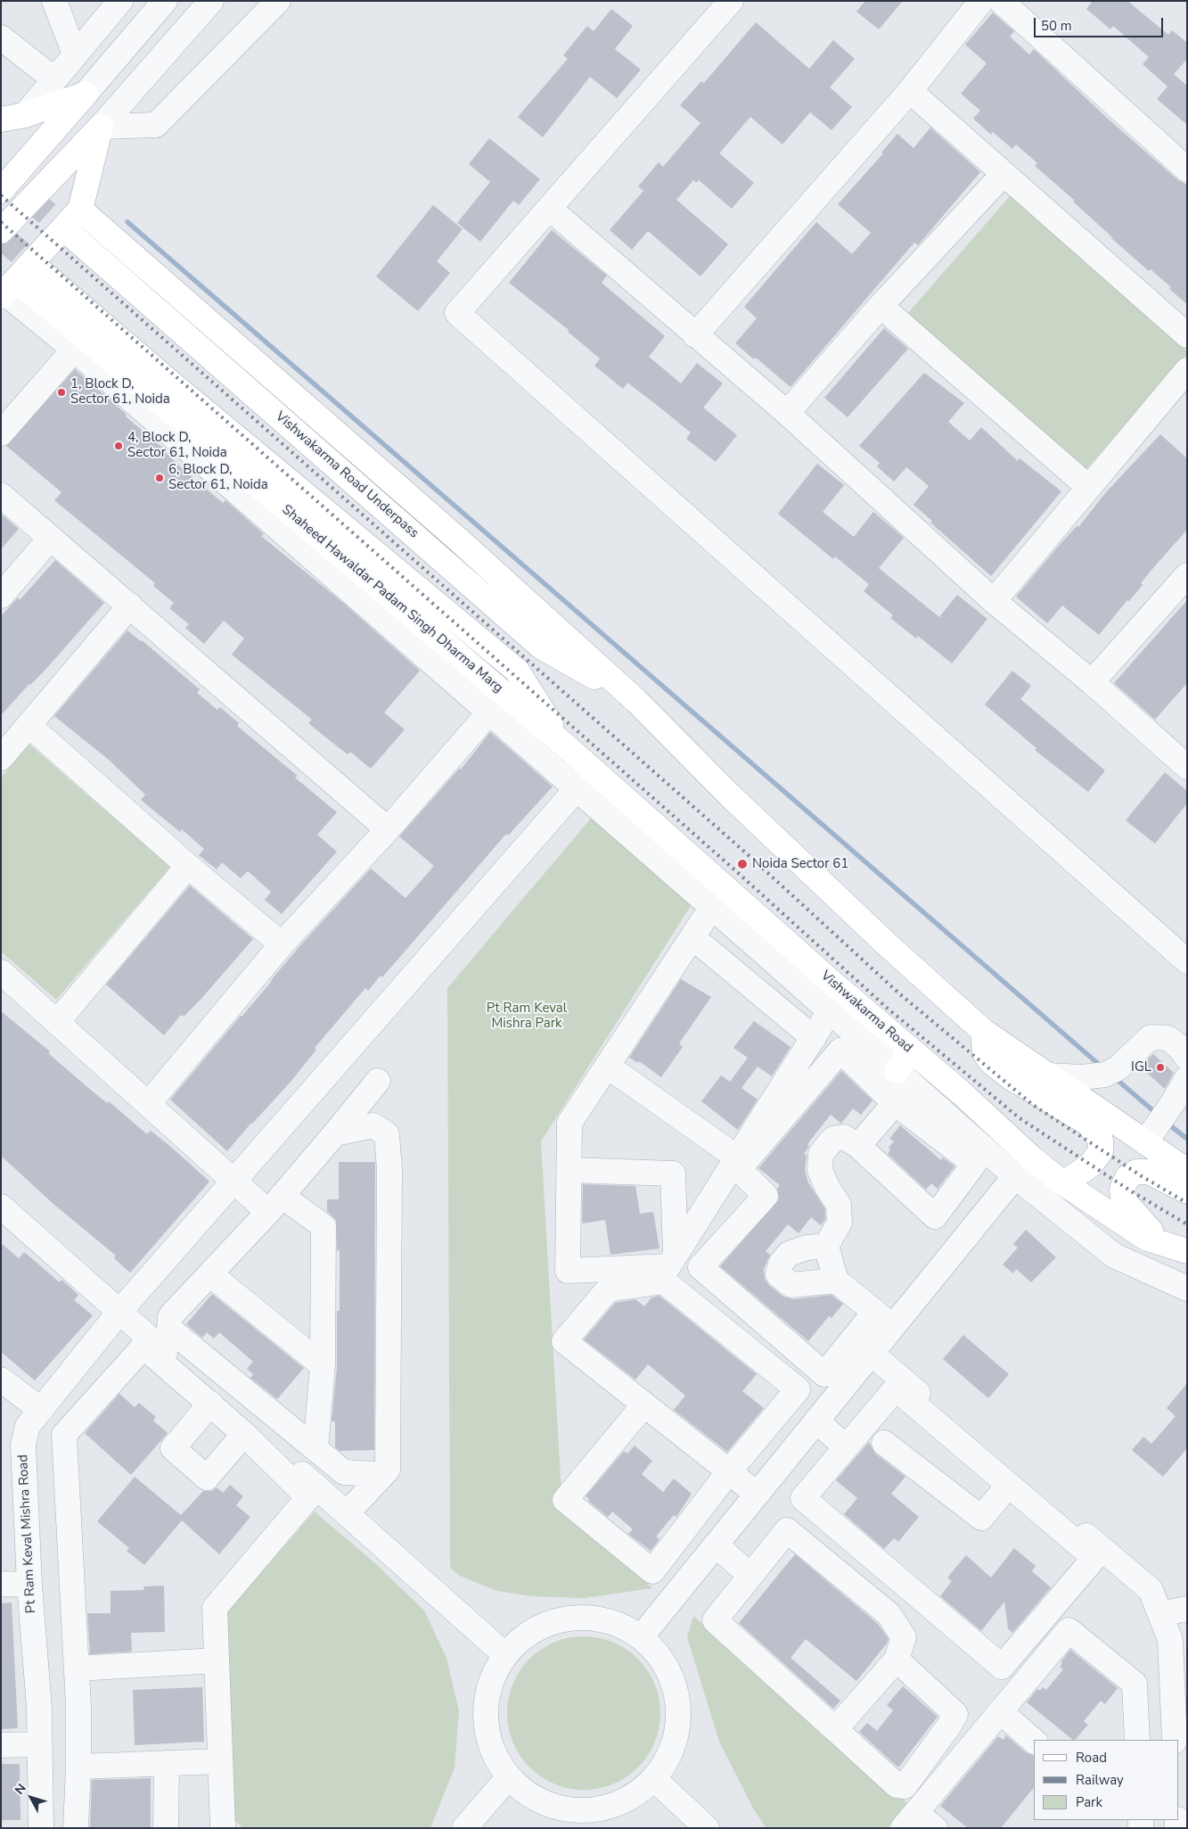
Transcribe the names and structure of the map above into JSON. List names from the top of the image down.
{
  "streets": {
    "main road": ["Vishwakarma Road Underpass", "Shaheed Hawaldar Padam Singh Dharma Marg", "Vishwakarma Road"],
    "street": ["Pt Ram Keval Mishra Road"]
  },
  "crossings": [
    ["Shaheed Hawaldar Padam Singh Dharma Marg", "Vishwakarma Road"],
    ["Vishwakarma Road", "Pt Ram Keval Mishra Road"]
  ],
  "parks": ["Pt Ram Keval Mishra Park"],
  "places": [
    "1, Block D, Sector 61, Noida",
    "4, Block D, Sector 61, Noida",
    "6, Block D, Sector 61, Noida",
    "Noida Sector 61",
    "IGL"
  ],
  "legend": ["Road", "Railway", "Park"],
  "scale_bar": "50 m",
  "north": "top left"
}
